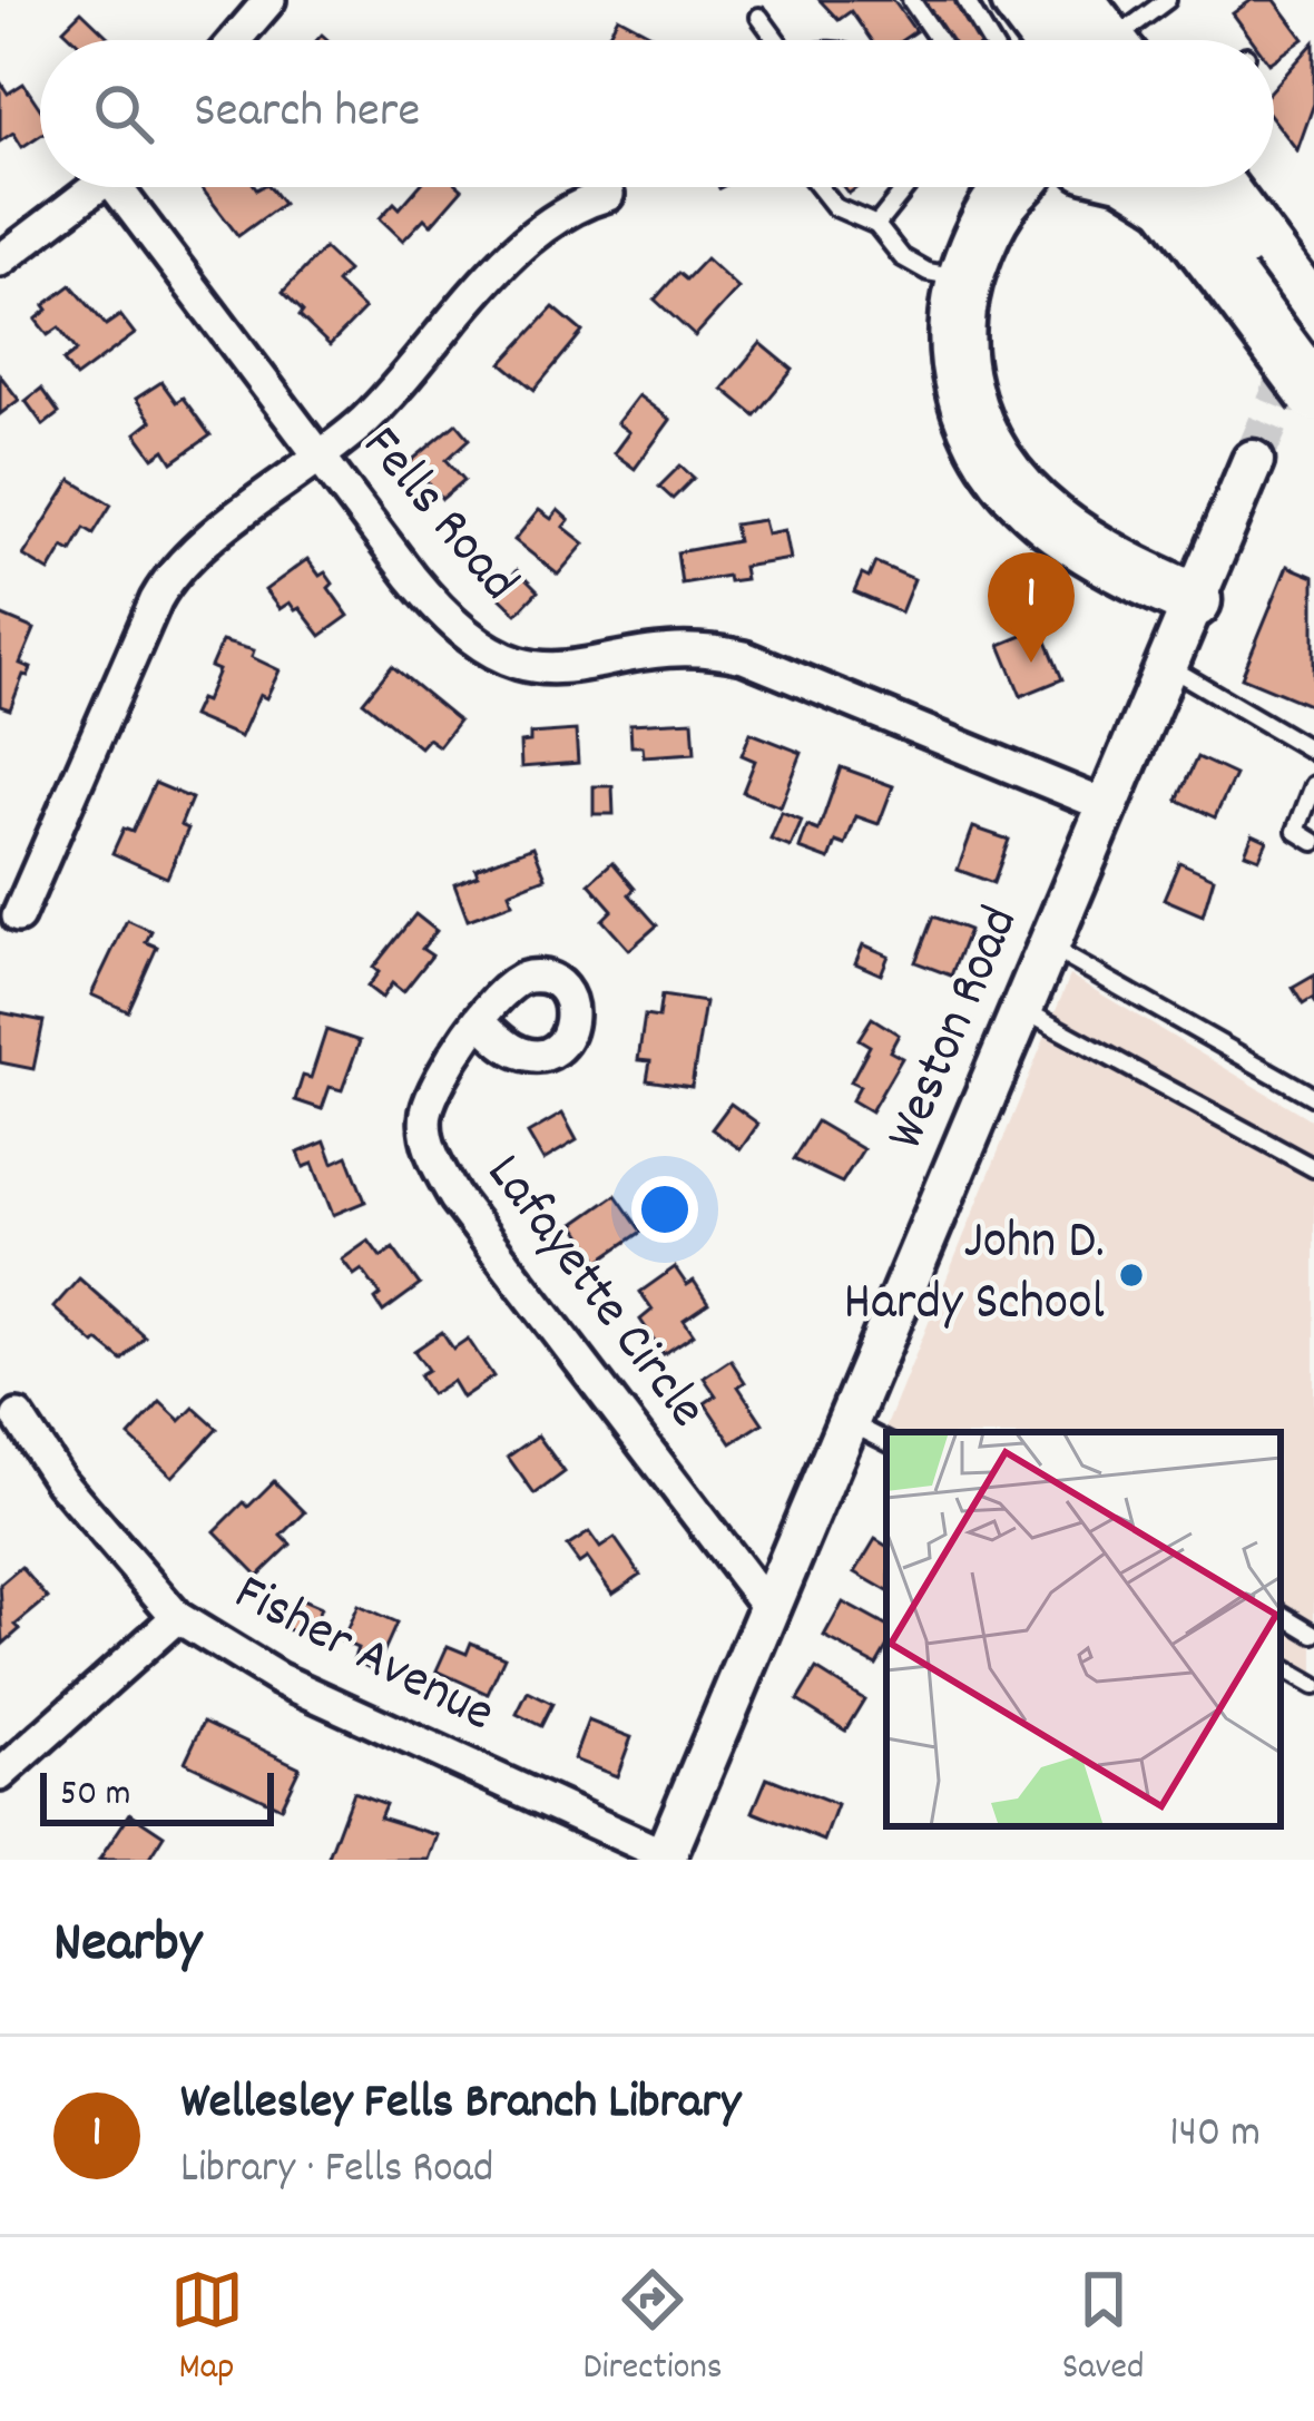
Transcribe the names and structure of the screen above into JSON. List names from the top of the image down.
{
  "streets": {
    "main road": ["Weston Road"],
    "street": ["Fells Road", "Lafayette Circle", "Fisher Avenue"]
  },
  "crossings": [
    ["Fells Road", "Weston Road"],
    ["Weston Road", "Lafayette Circle"],
    ["Weston Road", "Fisher Avenue"]
  ],
  "places": ["John D. Hardy School"],
  "scale_bar": "50 m",
  "page": {
    "search": "Search here",
    "pins": "1",
    "scale": "50 m",
    "heading": "Nearby",
    "list": [
      {
        "mark": "1",
        "name": "Wellesley Fells Branch Library",
        "note": "Library · Fells Road",
        "value": "140 m"
      }
    ],
    "nav": ["Map", "Directions", "Saved"]
  }
}
